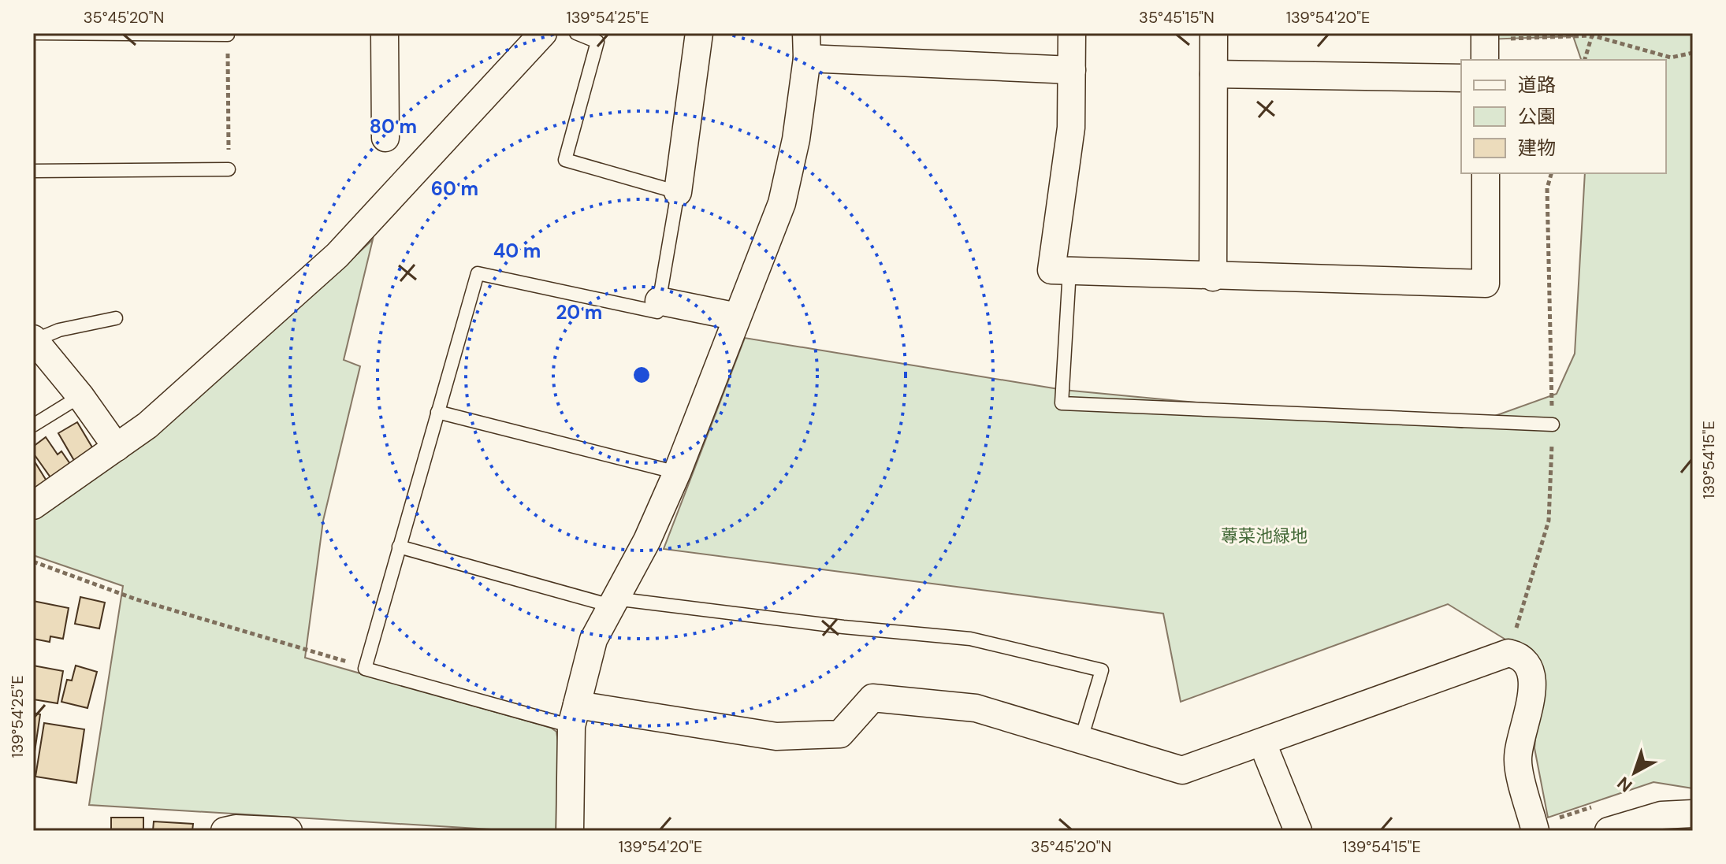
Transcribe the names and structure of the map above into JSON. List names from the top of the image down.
{
  "parks": ["蓴菜池緑地"],
  "legend": ["道路", "公園", "建物"],
  "north": "bottom left",
  "coordinates": [
    "35°45'20\"N",
    "139°54'25\"E",
    "35°45'15\"N",
    "139°54'20\"E",
    "139°54'15\"E"
  ],
  "rings": [
    "80 m",
    "60 m",
    "40 m",
    "20 m"
  ]
}
